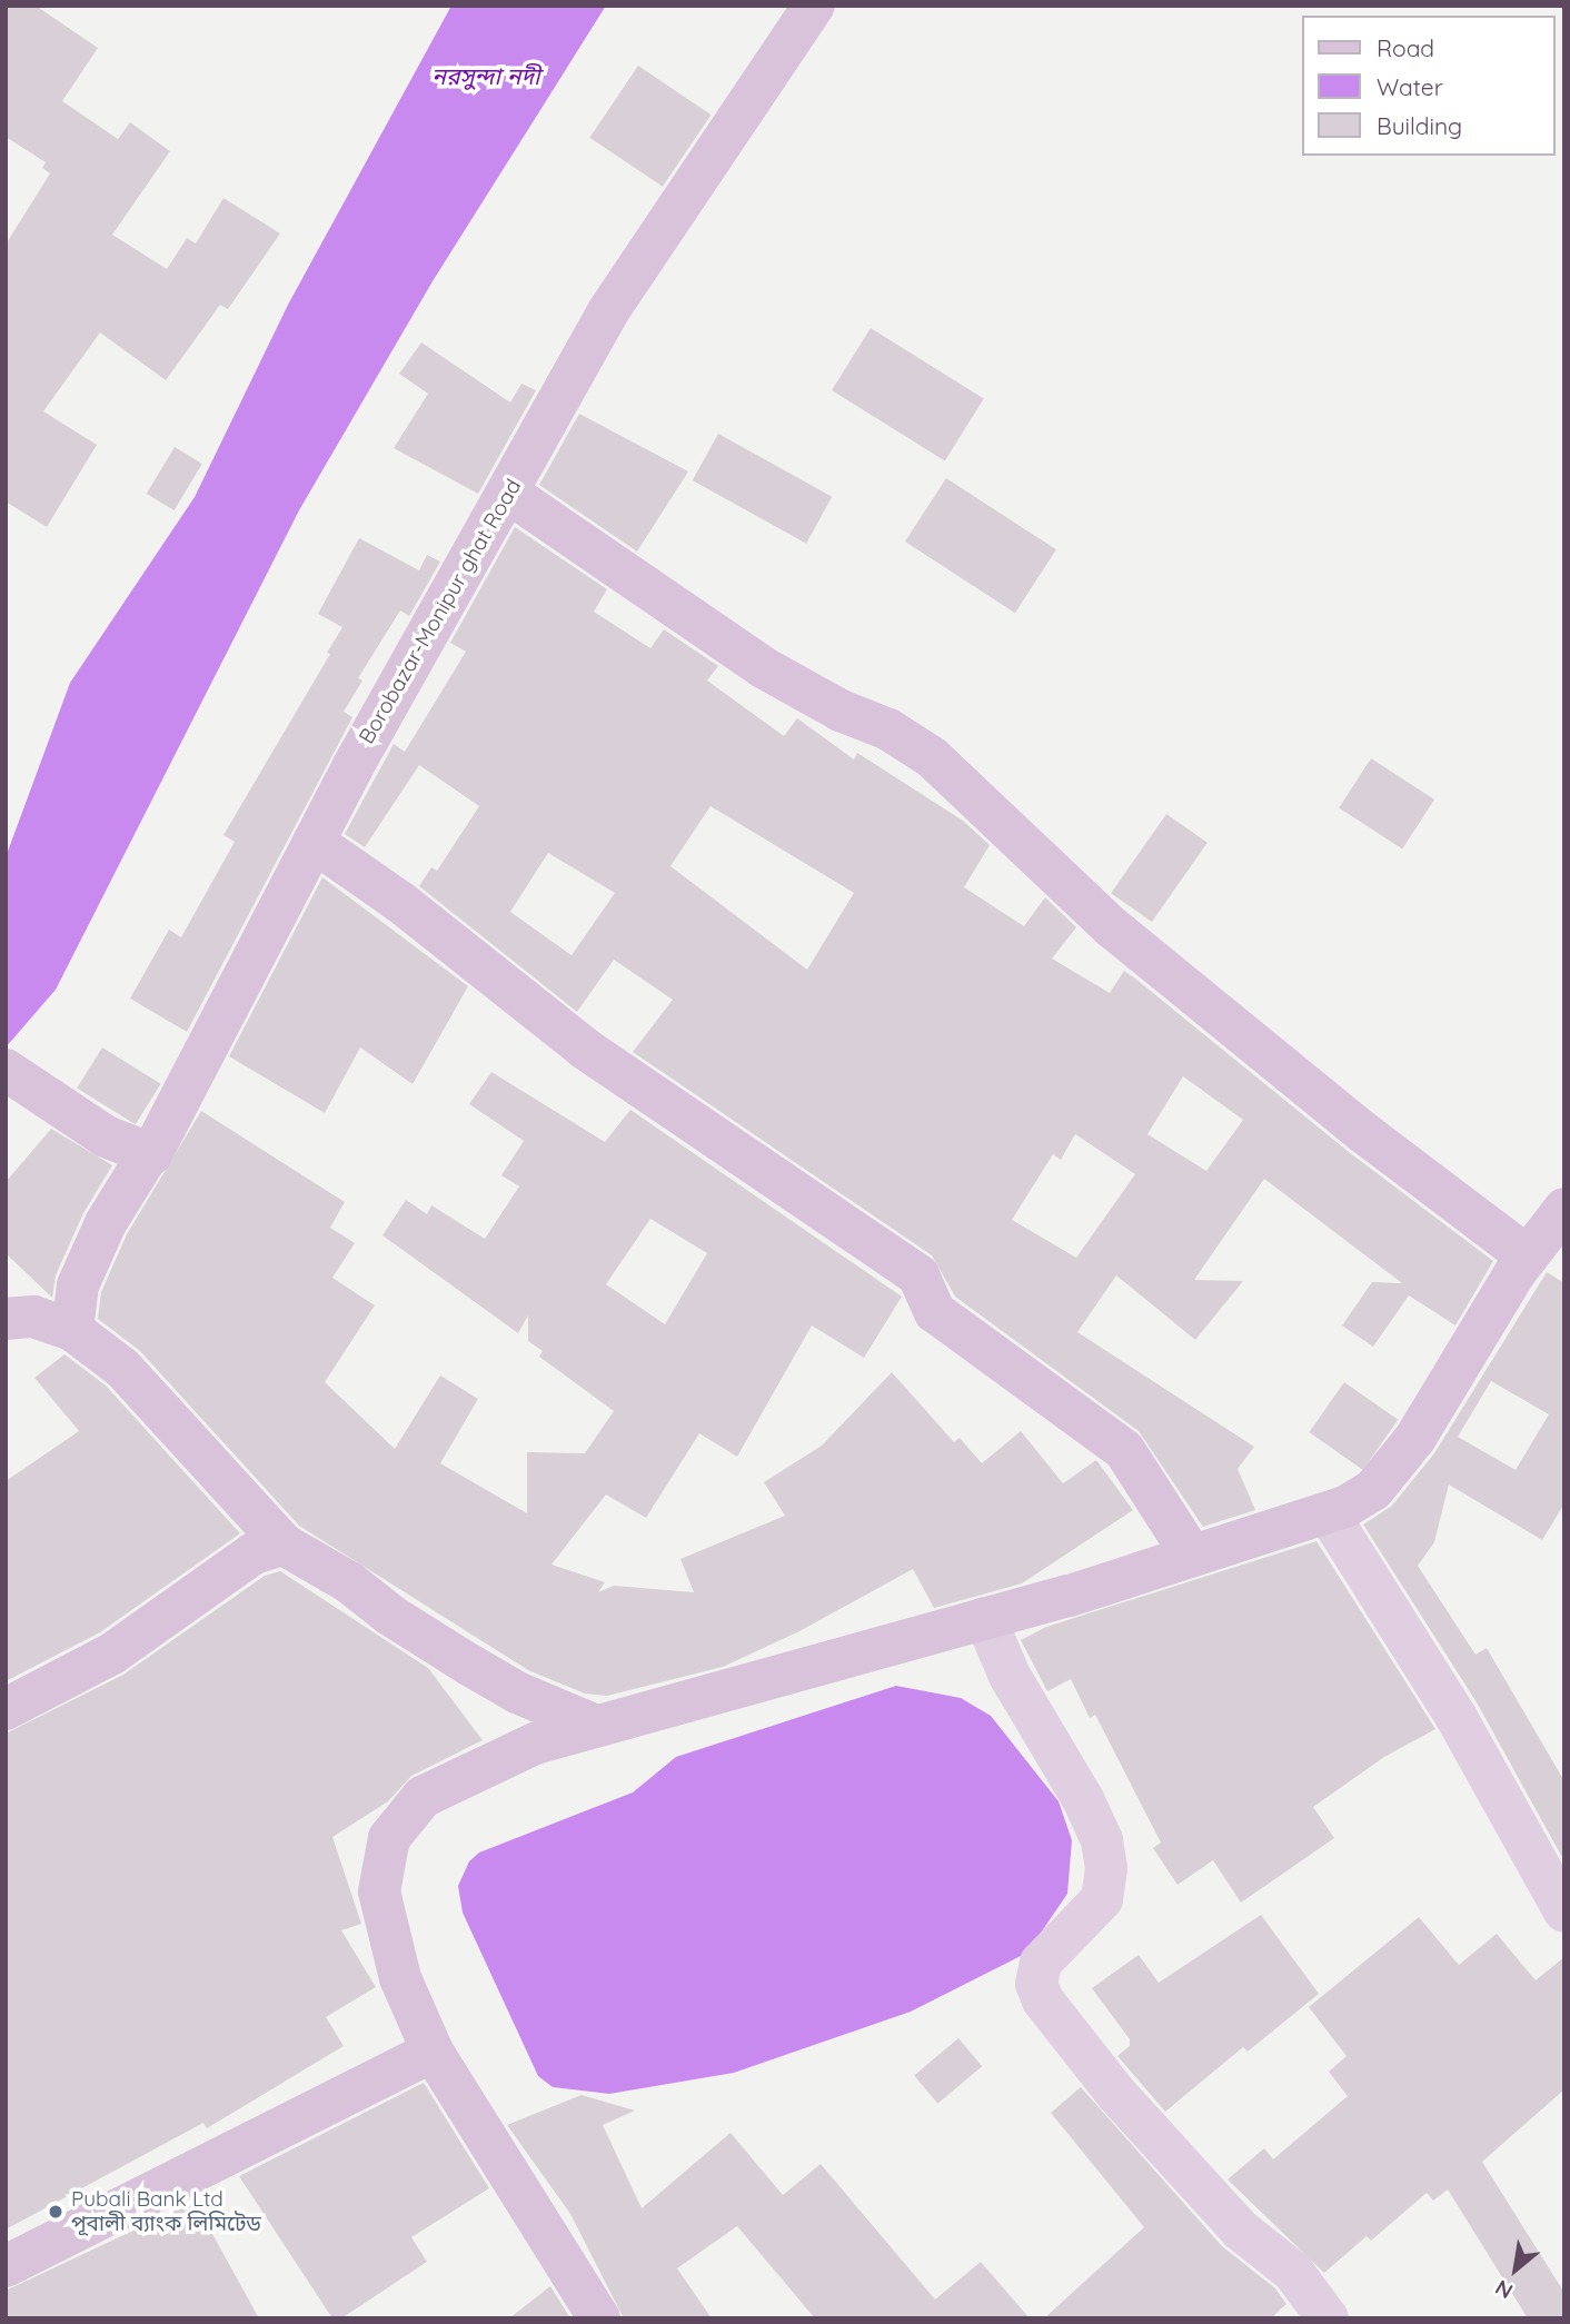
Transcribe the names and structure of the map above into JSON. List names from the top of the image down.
{
  "streets": {
    "street": ["Borobazar-Monipur ghat Road"]
  },
  "water": ["নরসুন্দা নদী"],
  "places": ["Pubali Bank Ltd পূবালী ব্যাংক লিমিটেড"],
  "legend": ["Road", "Water", "Building"],
  "north": "bottom left"
}
